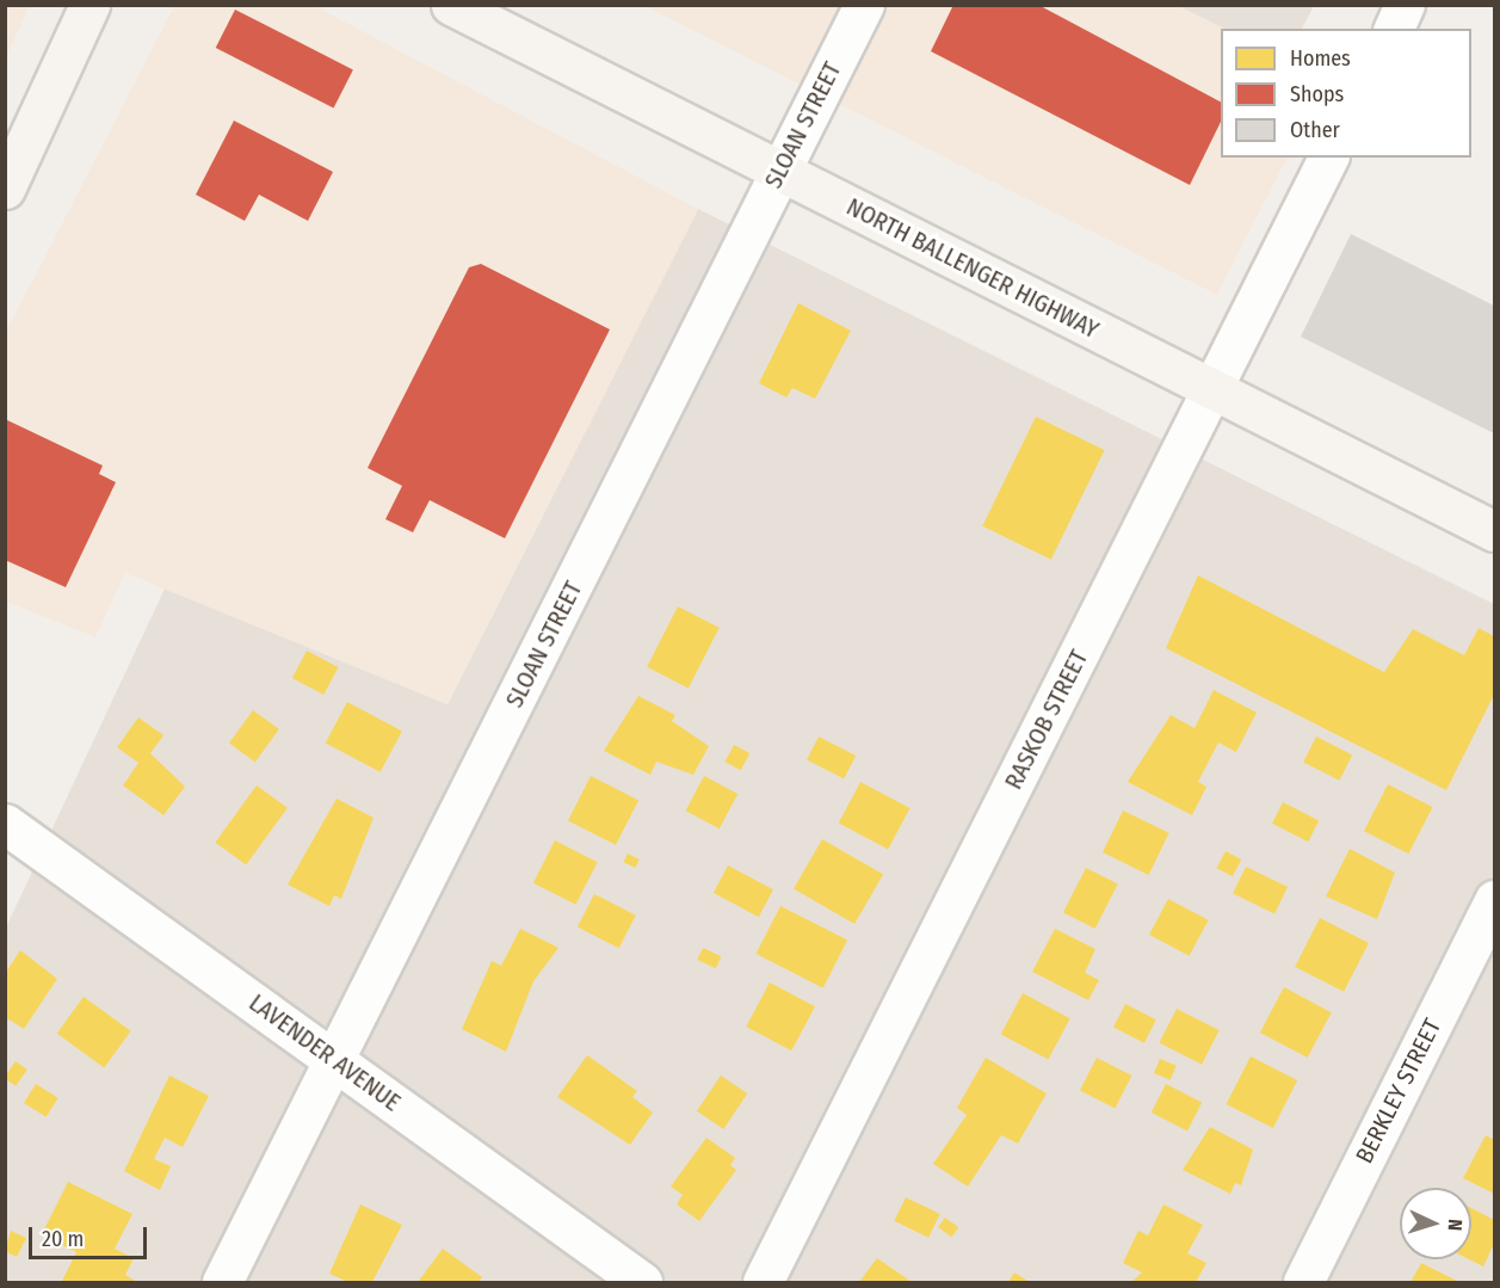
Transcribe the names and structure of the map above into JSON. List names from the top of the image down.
{
  "streets": {
    "main road": ["NORTH BALLENGER HIGHWAY"],
    "street": [
      "SLOAN STREET",
      "RASKOB STREET",
      "LAVENDER AVENUE",
      "BERKLEY STREET"
    ]
  },
  "crossings": [
    ["SLOAN STREET", "NORTH BALLENGER HIGHWAY"],
    ["SLOAN STREET", "LAVENDER AVENUE"],
    ["NORTH BALLENGER HIGHWAY", "RASKOB STREET"]
  ],
  "legend": ["Homes", "Shops", "Other"],
  "scale_bar": "20 m",
  "north": "right"
}
